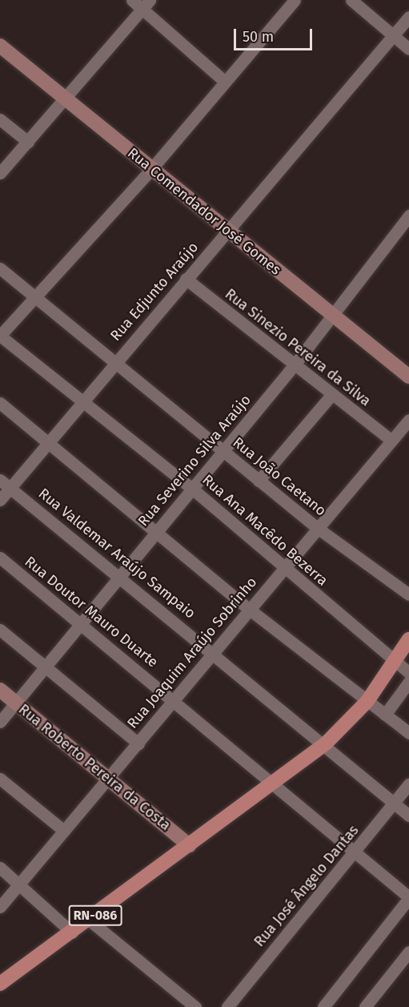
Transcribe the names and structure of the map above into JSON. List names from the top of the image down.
{
  "streets": {
    "main road": ["RN-086"],
    "street": [
      "Rua Comendador José Gomes",
      "Rua Edjunto Araújo",
      "Rua Sinezio Pereira da Silva",
      "Rua Severino Silva Araújo",
      "Rua João Caetano",
      "Rua Ana Macêdo Bezerra",
      "Rua Valdemar Araújo Sampaio",
      "Rua Doutor Mauro Duarte",
      "Rua Joaquim Araújo Sobrinho",
      "Rua Roberto Pereira da Costa",
      "Rua José Ângelo Dantas"
    ]
  },
  "crossings": [
    ["Rua Comendador José Gomes", "Rua Edjunto Araújo"],
    ["Rua Comendador José Gomes", "Rua Severino Silva Araújo"],
    ["Rua Edjunto Araújo", "Rua Sinezio Pereira da Silva"],
    ["Rua Edjunto Araújo", "Rua João Caetano"],
    ["Rua Edjunto Araújo", "Rua Ana Macêdo Bezerra"],
    ["Rua Edjunto Araújo", "Rua Valdemar Araújo Sampaio"],
    ["Rua Sinezio Pereira da Silva", "Rua Severino Silva Araújo"],
    ["Rua Sinezio Pereira da Silva", "Rua Joaquim Araújo Sobrinho"],
    ["Rua Severino Silva Araújo", "Rua João Caetano"],
    ["Rua Severino Silva Araújo", "Rua Ana Macêdo Bezerra"],
    ["Rua Severino Silva Araújo", "Rua Valdemar Araújo Sampaio"],
    ["Rua Severino Silva Araújo", "Rua Doutor Mauro Duarte"],
    ["Rua Severino Silva Araújo", "Rua Roberto Pereira da Costa"],
    ["Rua João Caetano", "Rua Joaquim Araújo Sobrinho"],
    ["Rua Ana Macêdo Bezerra", "Rua Joaquim Araújo Sobrinho"],
    ["Rua Ana Macêdo Bezerra", "RN-086"],
    ["Rua Valdemar Araújo Sampaio", "Rua Joaquim Araújo Sobrinho"],
    ["Rua Valdemar Araújo Sampaio", "Rua José Ângelo Dantas"],
    ["Rua Valdemar Araújo Sampaio", "RN-086"],
    ["Rua Doutor Mauro Duarte", "Rua Joaquim Araújo Sobrinho"],
    ["Rua Doutor Mauro Duarte", "Rua José Ângelo Dantas"],
    ["Rua Doutor Mauro Duarte", "RN-086"],
    ["Rua Joaquim Araújo Sobrinho", "Rua Roberto Pereira da Costa"],
    ["Rua Roberto Pereira da Costa", "RN-086"]
  ],
  "scale_bar": "50 m"
}
